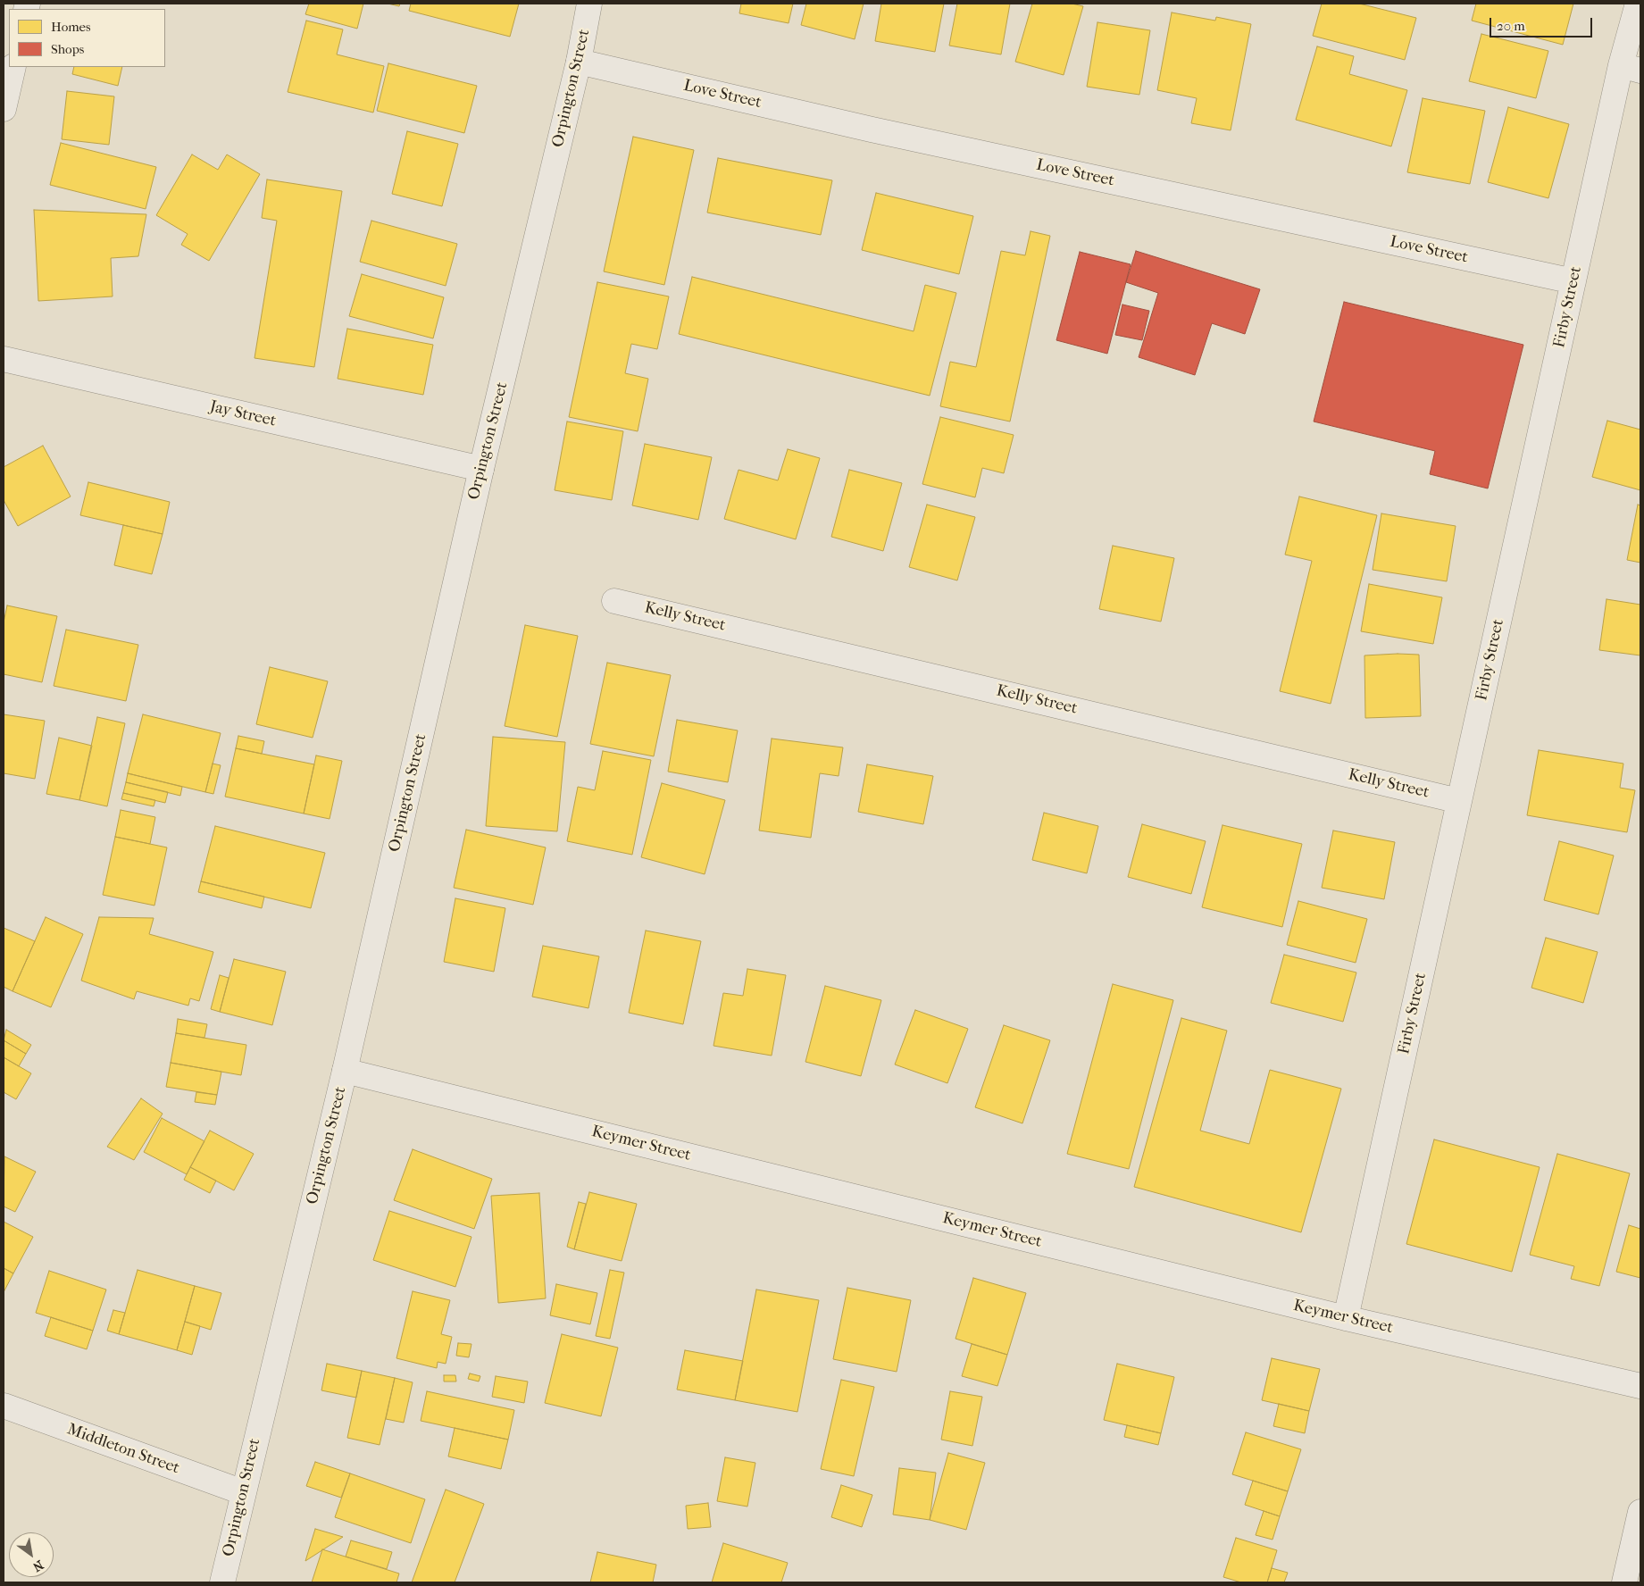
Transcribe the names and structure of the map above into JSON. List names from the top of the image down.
{
  "streets": {
    "street": [
      "Orpington Street",
      "Love Street",
      "Firby Street",
      "Jay Street",
      "Kelly Street",
      "Keymer Street",
      "Middleton Street"
    ]
  },
  "crossings": [
    ["Orpington Street", "Love Street"],
    ["Orpington Street", "Jay Street"],
    ["Orpington Street", "Keymer Street"],
    ["Orpington Street", "Middleton Street"],
    ["Love Street", "Firby Street"],
    ["Firby Street", "Kelly Street"],
    ["Firby Street", "Keymer Street"]
  ],
  "legend": ["Homes", "Shops"],
  "scale_bar": "20 m",
  "north": "bottom right"
}
